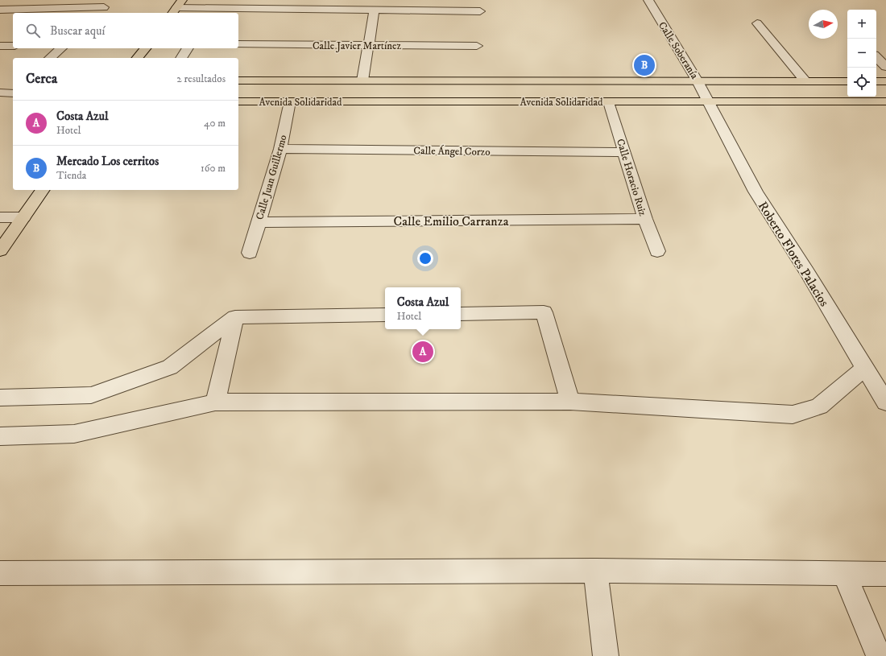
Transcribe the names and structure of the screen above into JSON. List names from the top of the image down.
{
  "streets": {
    "main road": ["Avenida Solidaridad"],
    "street": [
      "Calle Javier Martínez",
      "Calle Soberanía",
      "Calle Ángel Corzo",
      "Calle Juan Guillermo",
      "Calle Horacio Ruiz",
      "Calle Emilio Carranza",
      "Roberto Flores Palacios"
    ]
  },
  "crossings": [
    ["Calle Soberanía", "Avenida Solidaridad"],
    ["Calle Soberanía", "Roberto Flores Palacios"],
    ["Avenida Solidaridad", "Calle Juan Guillermo"],
    ["Avenida Solidaridad", "Calle Horacio Ruiz"],
    ["Avenida Solidaridad", "Roberto Flores Palacios"],
    ["Calle Ángel Corzo", "Calle Juan Guillermo"],
    ["Calle Ángel Corzo", "Calle Horacio Ruiz"],
    ["Calle Juan Guillermo", "Calle Emilio Carranza"],
    ["Calle Horacio Ruiz", "Calle Emilio Carranza"]
  ],
  "north": "right",
  "page": {
    "map_buttons": ["+", "−"],
    "search": "Buscar aquí",
    "pins": ["B", "A"],
    "heading": ["Cerca", "2 resultados"],
    "list": [
      {
        "mark": "A",
        "name": "Costa Azul",
        "note": "Hotel",
        "value": "40 m"
      },
      {
        "mark": "B",
        "name": "Mercado Los cerritos",
        "note": "Tienda",
        "value": "160 m"
      }
    ],
    "popup": ["Costa Azul", "Hotel"]
  }
}
